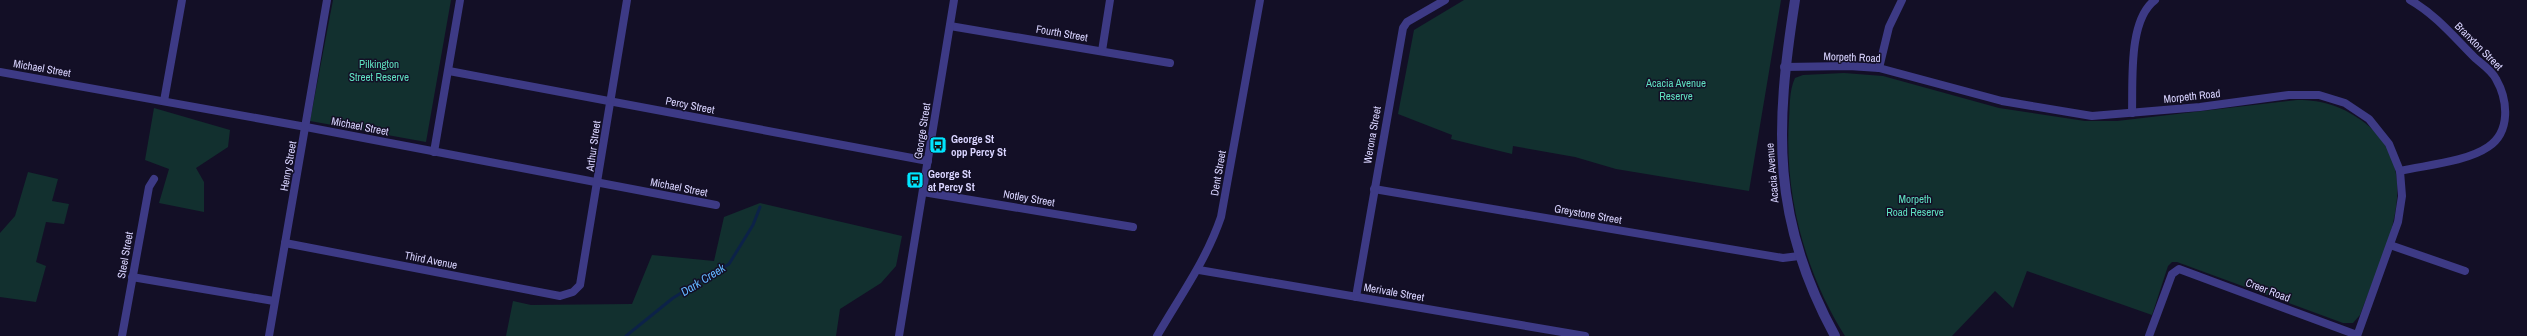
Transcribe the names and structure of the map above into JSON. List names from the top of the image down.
{
  "streets": {
    "street": [
      "Fourth Street",
      "Branxton Street",
      "Morpeth Road",
      "Michael Street",
      "Percy Street",
      "George Street",
      "Werona Street",
      "Arthur Street",
      "Henry Street",
      "Dent Street",
      "Acacia Avenue",
      "Notley Street",
      "Greystone Street",
      "Steel Street",
      "Third Avenue",
      "Creer Road",
      "Merivale Street"
    ]
  },
  "crossings": [
    ["Fourth Street", "George Street"],
    ["Branxton Street", "Morpeth Road"],
    ["Morpeth Road", "Acacia Avenue"],
    ["Morpeth Road", "Creer Road"],
    ["Michael Street", "Arthur Street"],
    ["Michael Street", "Henry Street"],
    ["Percy Street", "George Street"],
    ["Percy Street", "Arthur Street"],
    ["George Street", "Notley Street"],
    ["Werona Street", "Greystone Street"],
    ["Werona Street", "Merivale Street"],
    ["Arthur Street", "Third Avenue"],
    ["Henry Street", "Third Avenue"],
    ["Dent Street", "Merivale Street"],
    ["Acacia Avenue", "Greystone Street"]
  ],
  "water": ["Dark Creek"],
  "parks": ["Pilkington Street Reserve", "Acacia Avenue Reserve", "Morpeth Road Reserve"],
  "places": {
    "bus stop": ["George St opp Percy St", "George St at Percy St"]
  }
}
